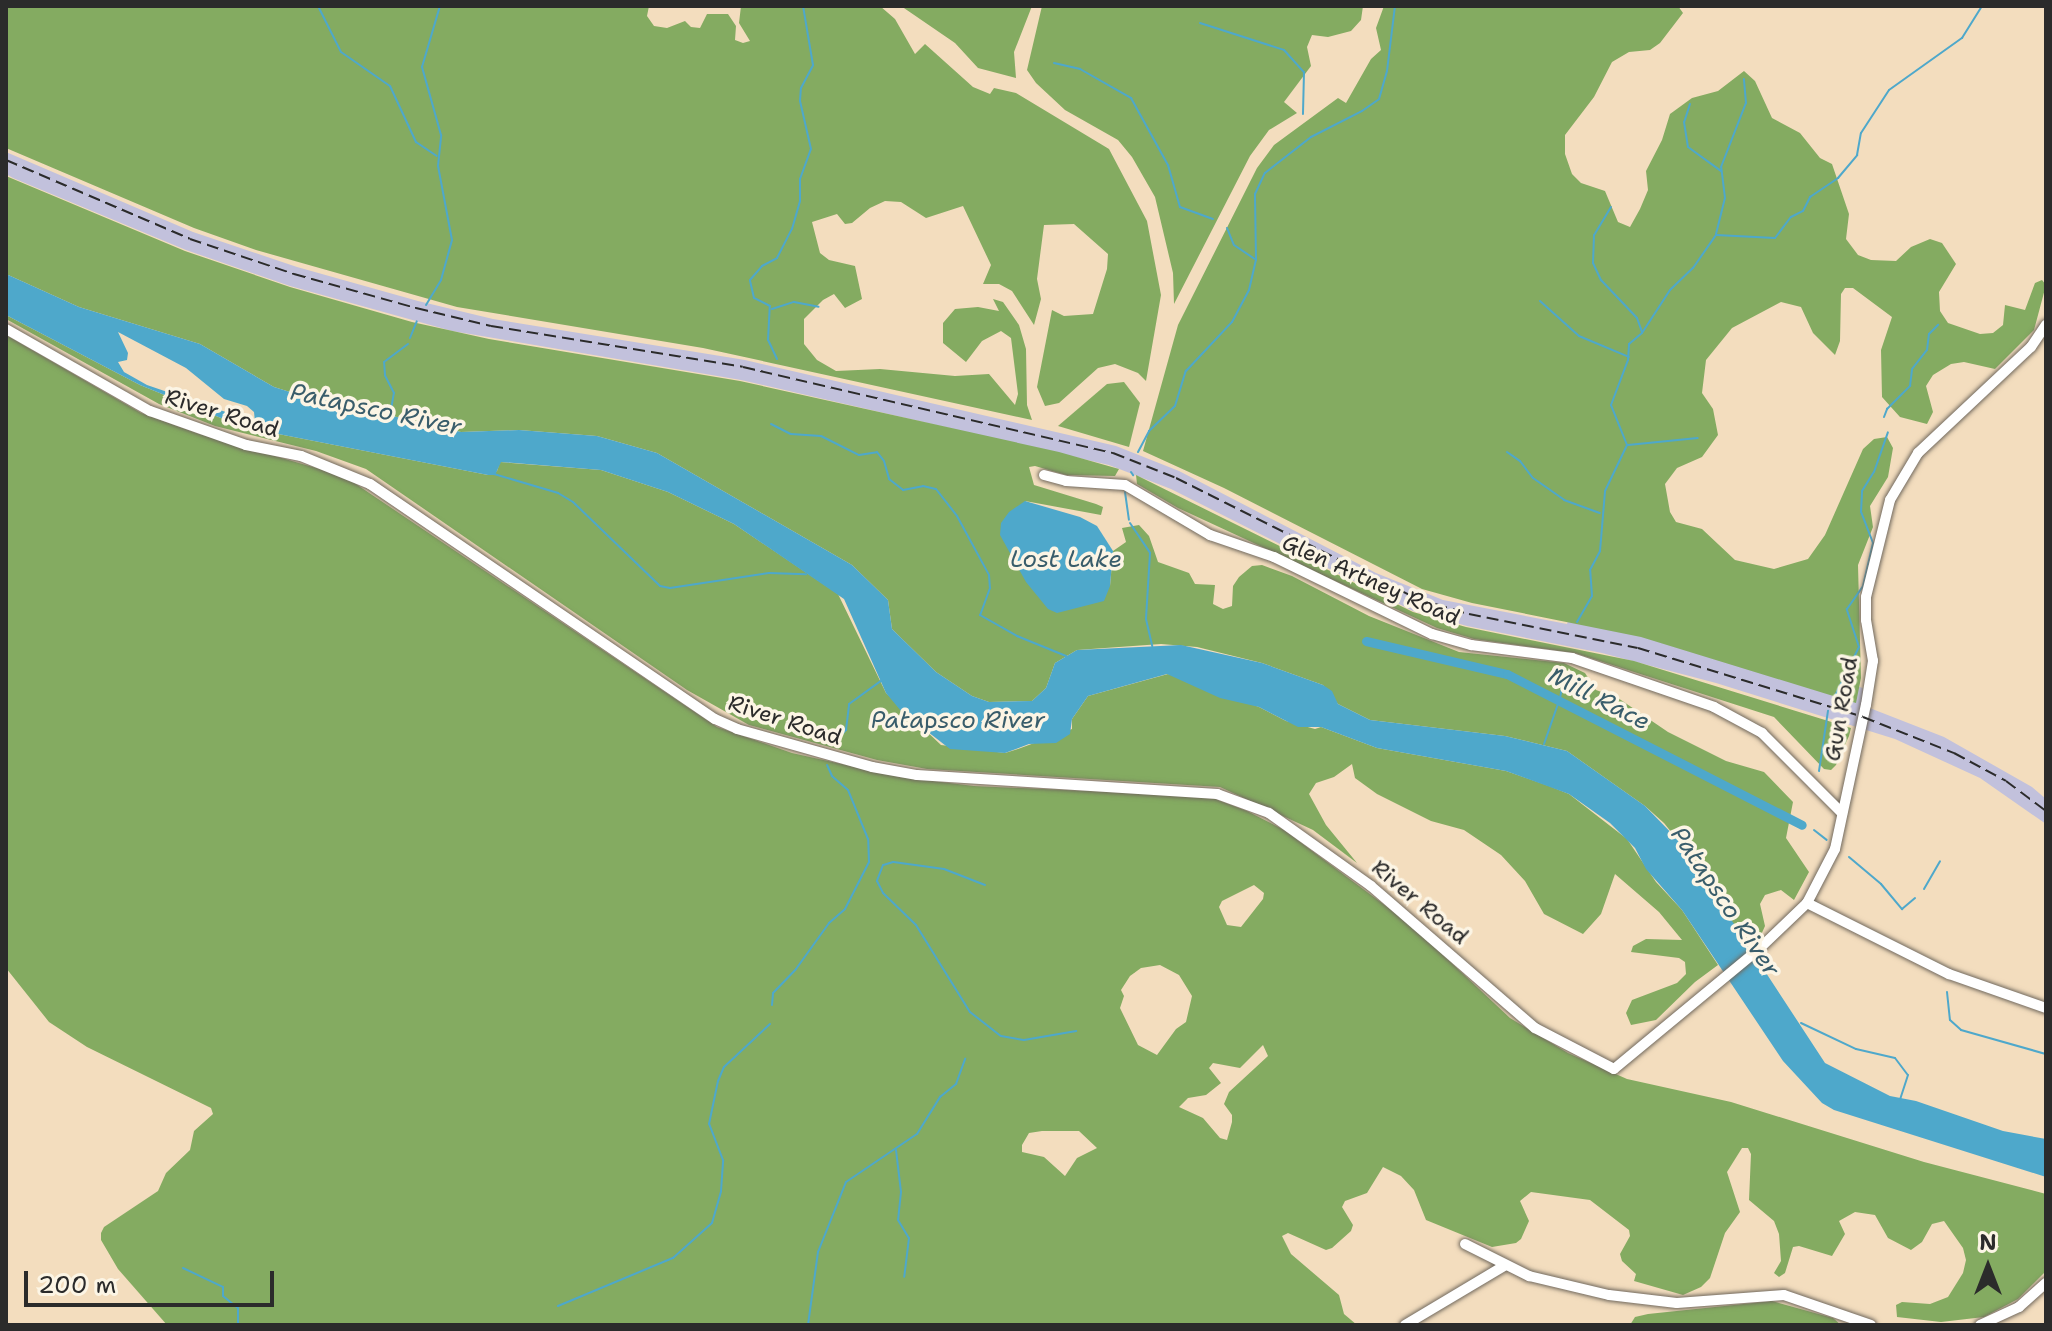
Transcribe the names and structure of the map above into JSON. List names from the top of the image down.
{
  "streets": {
    "street": ["River Road", "Glen Artney Road", "Gun Road"]
  },
  "crossings": [
    ["River Road", "Gun Road"],
    ["Glen Artney Road", "Gun Road"]
  ],
  "water": ["Patapsco River", "Lost Lake", "Mill Race"],
  "scale_bar": "200 m",
  "north": "top"
}
